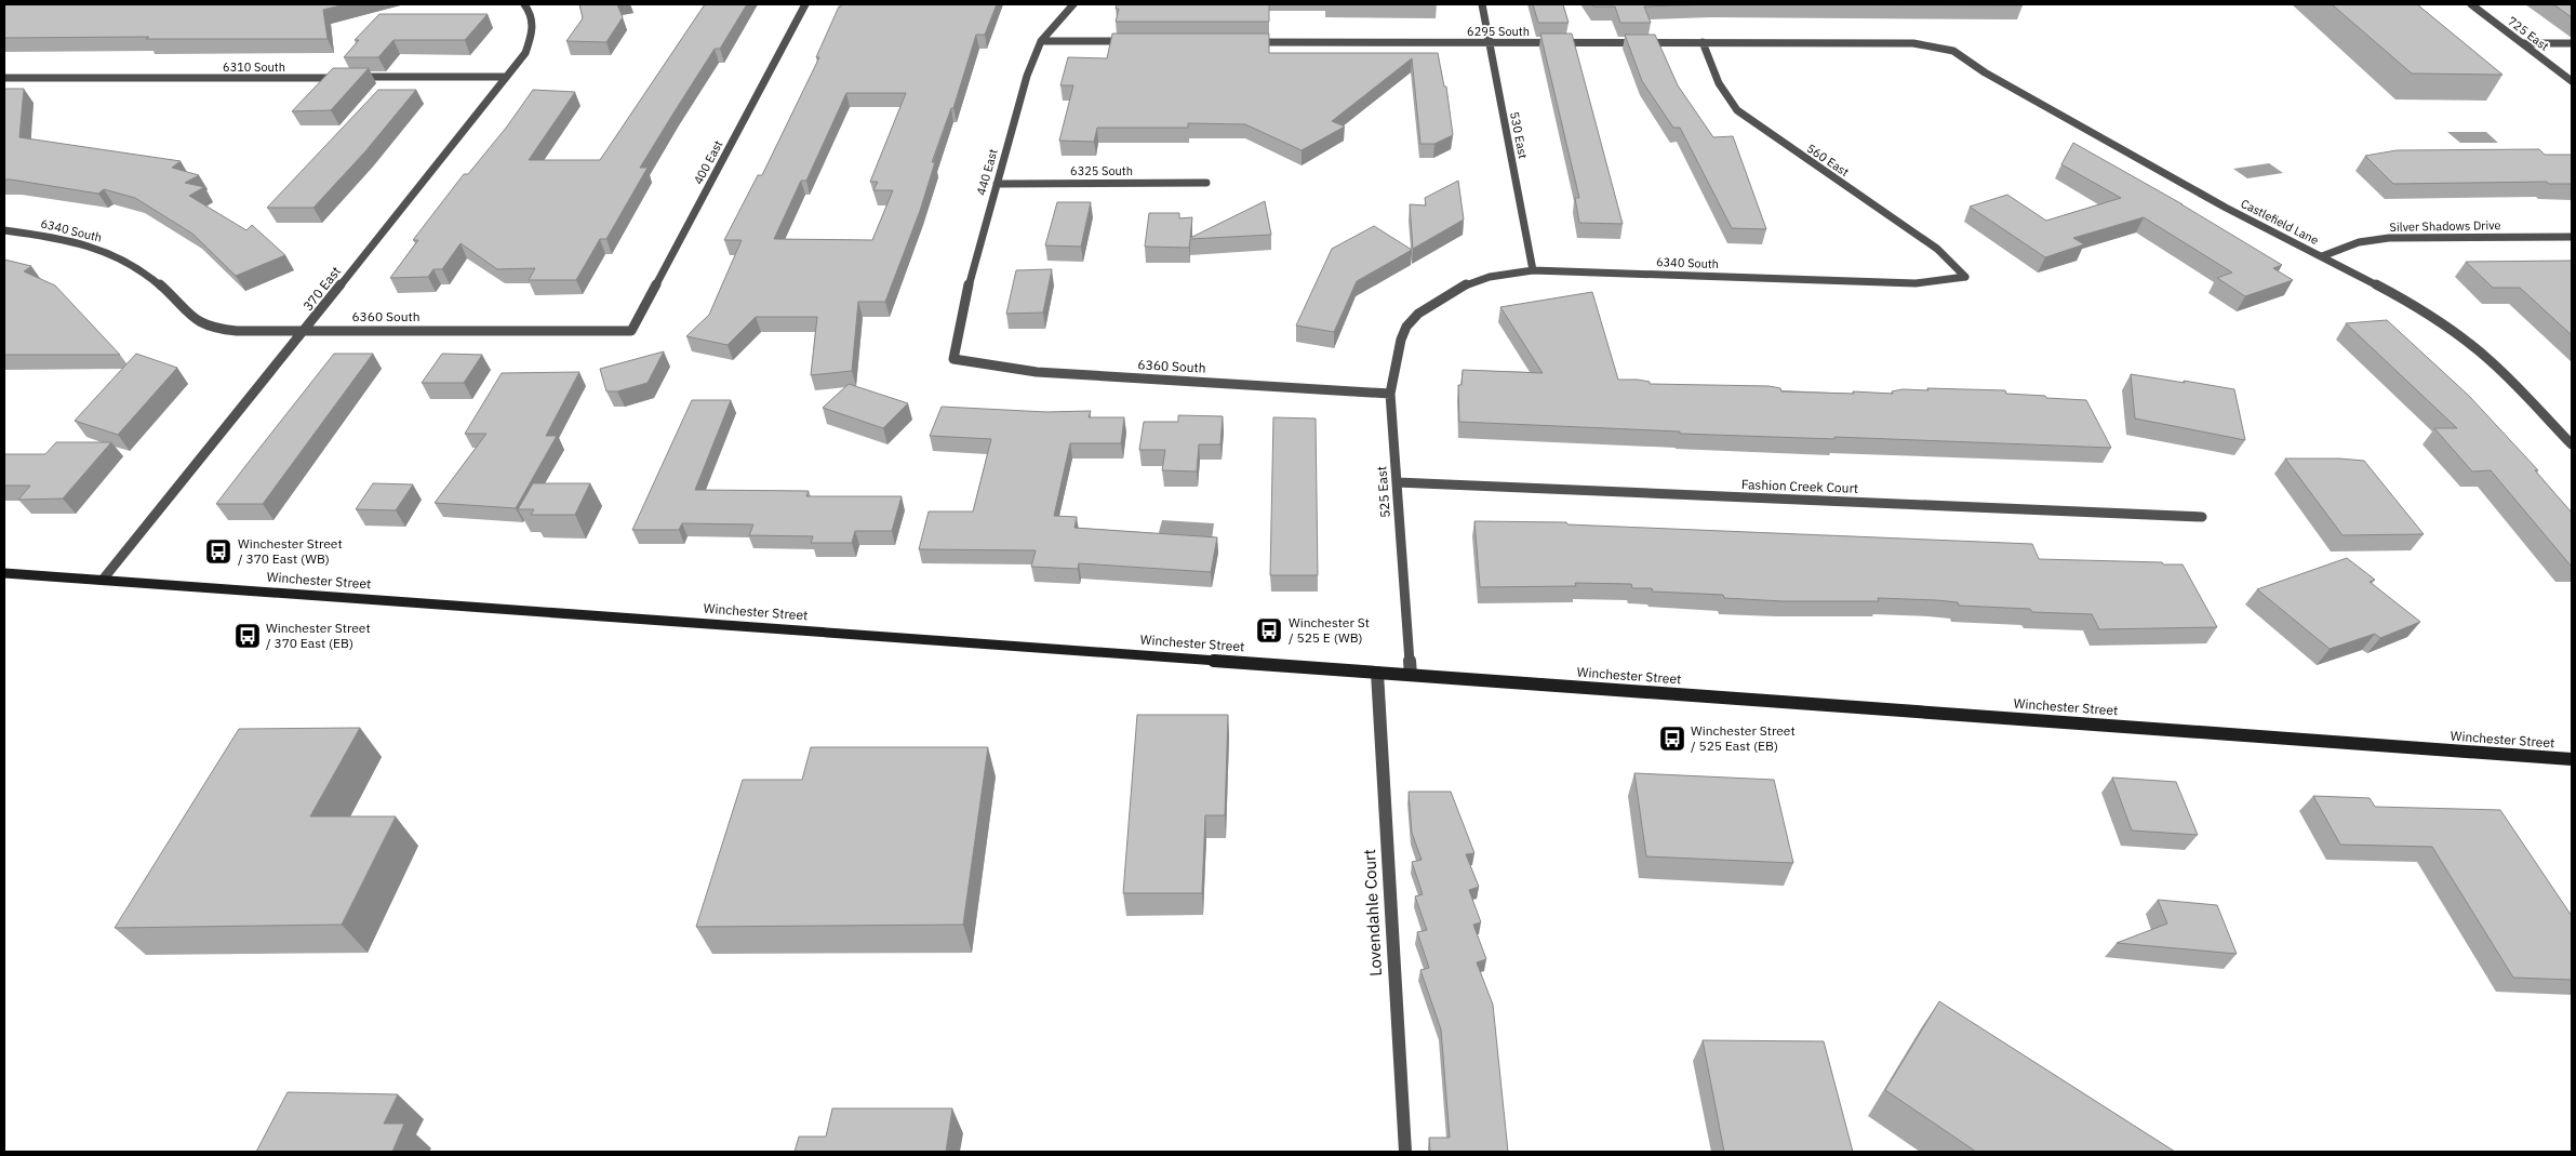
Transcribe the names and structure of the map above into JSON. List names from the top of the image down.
{
  "streets": {
    "main road": ["Winchester Street"],
    "street": [
      "6295 South",
      "725 East",
      "6310 South",
      "530 East",
      "560 East",
      "400 East",
      "6325 South",
      "440 East",
      "Castlefield Lane",
      "Silver Shadows Drive",
      "6340 South",
      "370 East",
      "6360 South",
      "Fashion Creek Court",
      "525 East",
      "Lovendahle Court"
    ]
  },
  "crossings": [
    ["6295 South", "530 East"],
    ["6295 South", "560 East"],
    ["6295 South", "Castlefield Lane"],
    ["530 East", "6340 South"],
    ["560 East", "6340 South"],
    ["400 East", "6360 South"],
    ["6325 South", "440 East"],
    ["440 East", "6360 South"],
    ["Castlefield Lane", "Silver Shadows Drive"],
    ["6340 South", "6360 South"],
    ["6340 South", "525 East"],
    ["370 East", "6360 South"],
    ["370 East", "Winchester Street"],
    ["6360 South", "525 East"],
    ["Fashion Creek Court", "525 East"],
    ["525 East", "Winchester Street"],
    ["Winchester Street", "Lovendahle Court"]
  ],
  "places": {
    "bus stop": [
      "Winchester Street / 370 East (WB)",
      "Winchester St / 525 E (WB)",
      "Winchester Street / 370 East (EB)",
      "Winchester Street / 525 East (EB)"
    ]
  }
}
